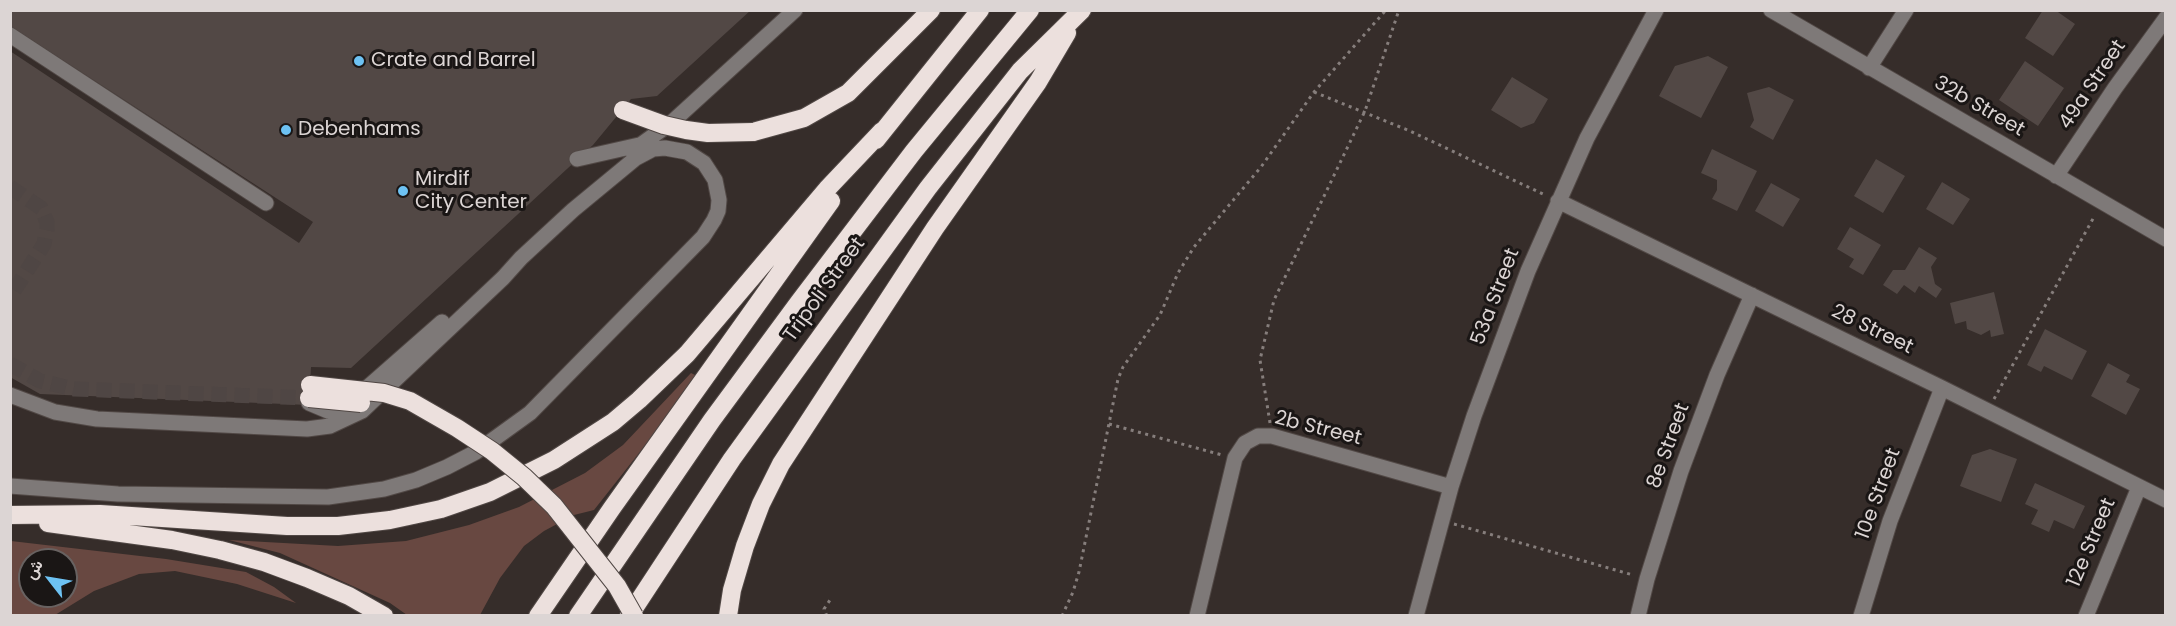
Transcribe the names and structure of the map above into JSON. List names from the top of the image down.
{
  "streets": {
    "highway": ["Tripoli Street"],
    "street": [
      "49a Street",
      "32b Street",
      "53a Street",
      "28 Street",
      "2b Street",
      "8e Street",
      "10e Street",
      "12e Street"
    ]
  },
  "crossings": [
    ["49a Street", "32b Street"],
    ["53a Street", "28 Street"],
    ["53a Street", "2b Street"],
    ["28 Street", "8e Street"],
    ["28 Street", "10e Street"],
    ["28 Street", "12e Street"]
  ],
  "places": ["Crate and Barrel", "Debenhams", "Mirdif City Center"],
  "north": "top left"
}
